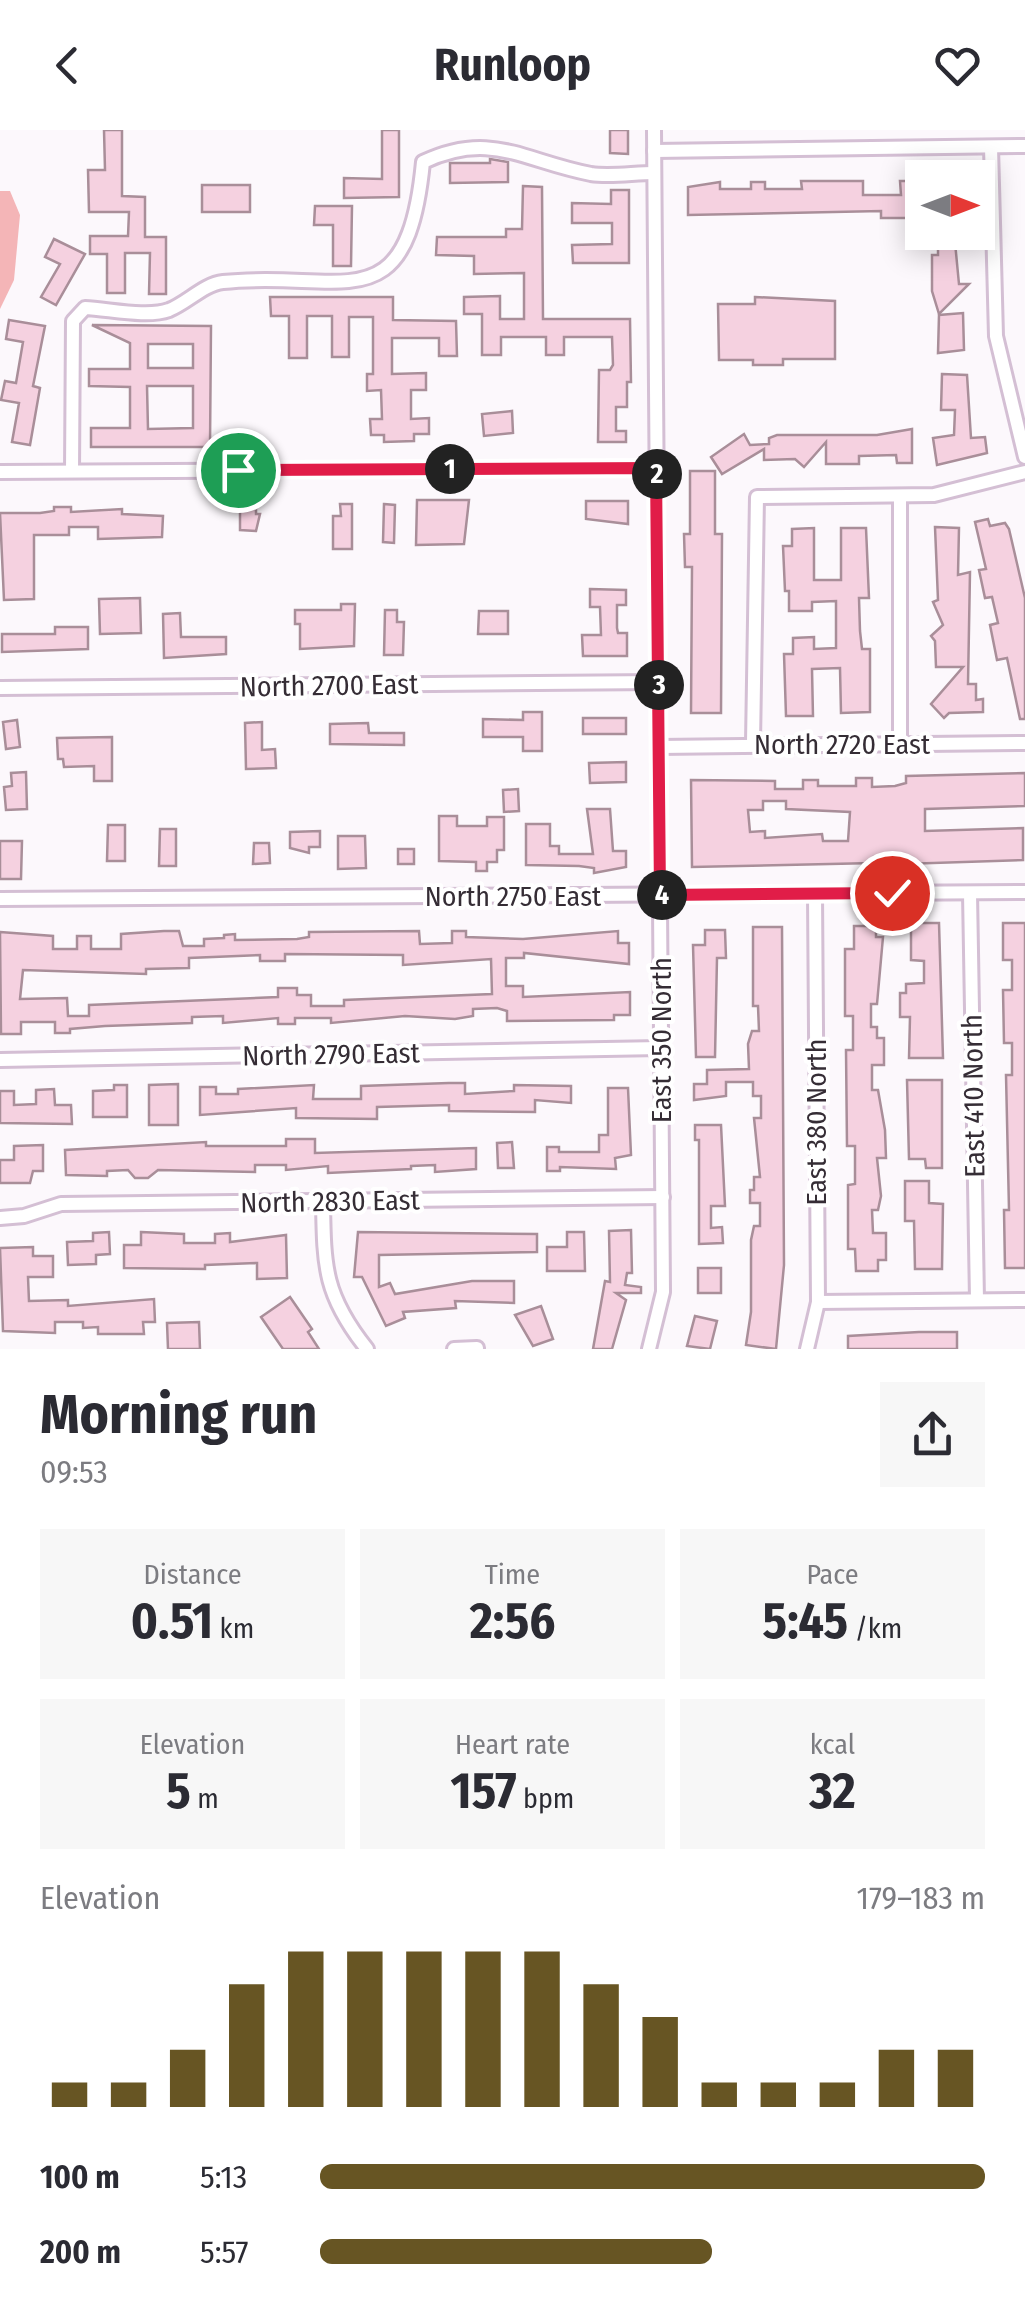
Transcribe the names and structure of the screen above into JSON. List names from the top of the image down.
{
  "streets": {
    "street": [
      "North 2700 East",
      "North 2720 East",
      "North 2750 East",
      "East 350 North",
      "North 2790 East",
      "East 410 North",
      "East 380 North",
      "North 2830 East"
    ]
  },
  "crossings": [
    ["North 2700 East", "East 350 North"],
    ["North 2720 East", "East 350 North"],
    ["North 2750 East", "East 350 North"],
    ["North 2750 East", "East 410 North"],
    ["North 2750 East", "East 380 North"],
    ["East 350 North", "North 2790 East"],
    ["East 350 North", "North 2830 East"]
  ],
  "north": "right",
  "page": {
    "header": "Runloop",
    "pins": [
      "1",
      "2",
      "3",
      "4"
    ],
    "heading": ["Morning run", "09:53"],
    "stats": [
      ["Distance", "0.51 km"],
      ["Time", "2:56"],
      ["Pace", "5:45 /km"],
      ["Elevation", "5 m"],
      ["Heart rate", "157 bpm"],
      ["kcal", "32"]
    ],
    "chart": ["Elevation", "179–183 m"],
    "list": [
      {
        "name": "100 m",
        "note": "5:13"
      },
      {
        "name": "200 m",
        "note": "5:57"
      }
    ]
  }
}
